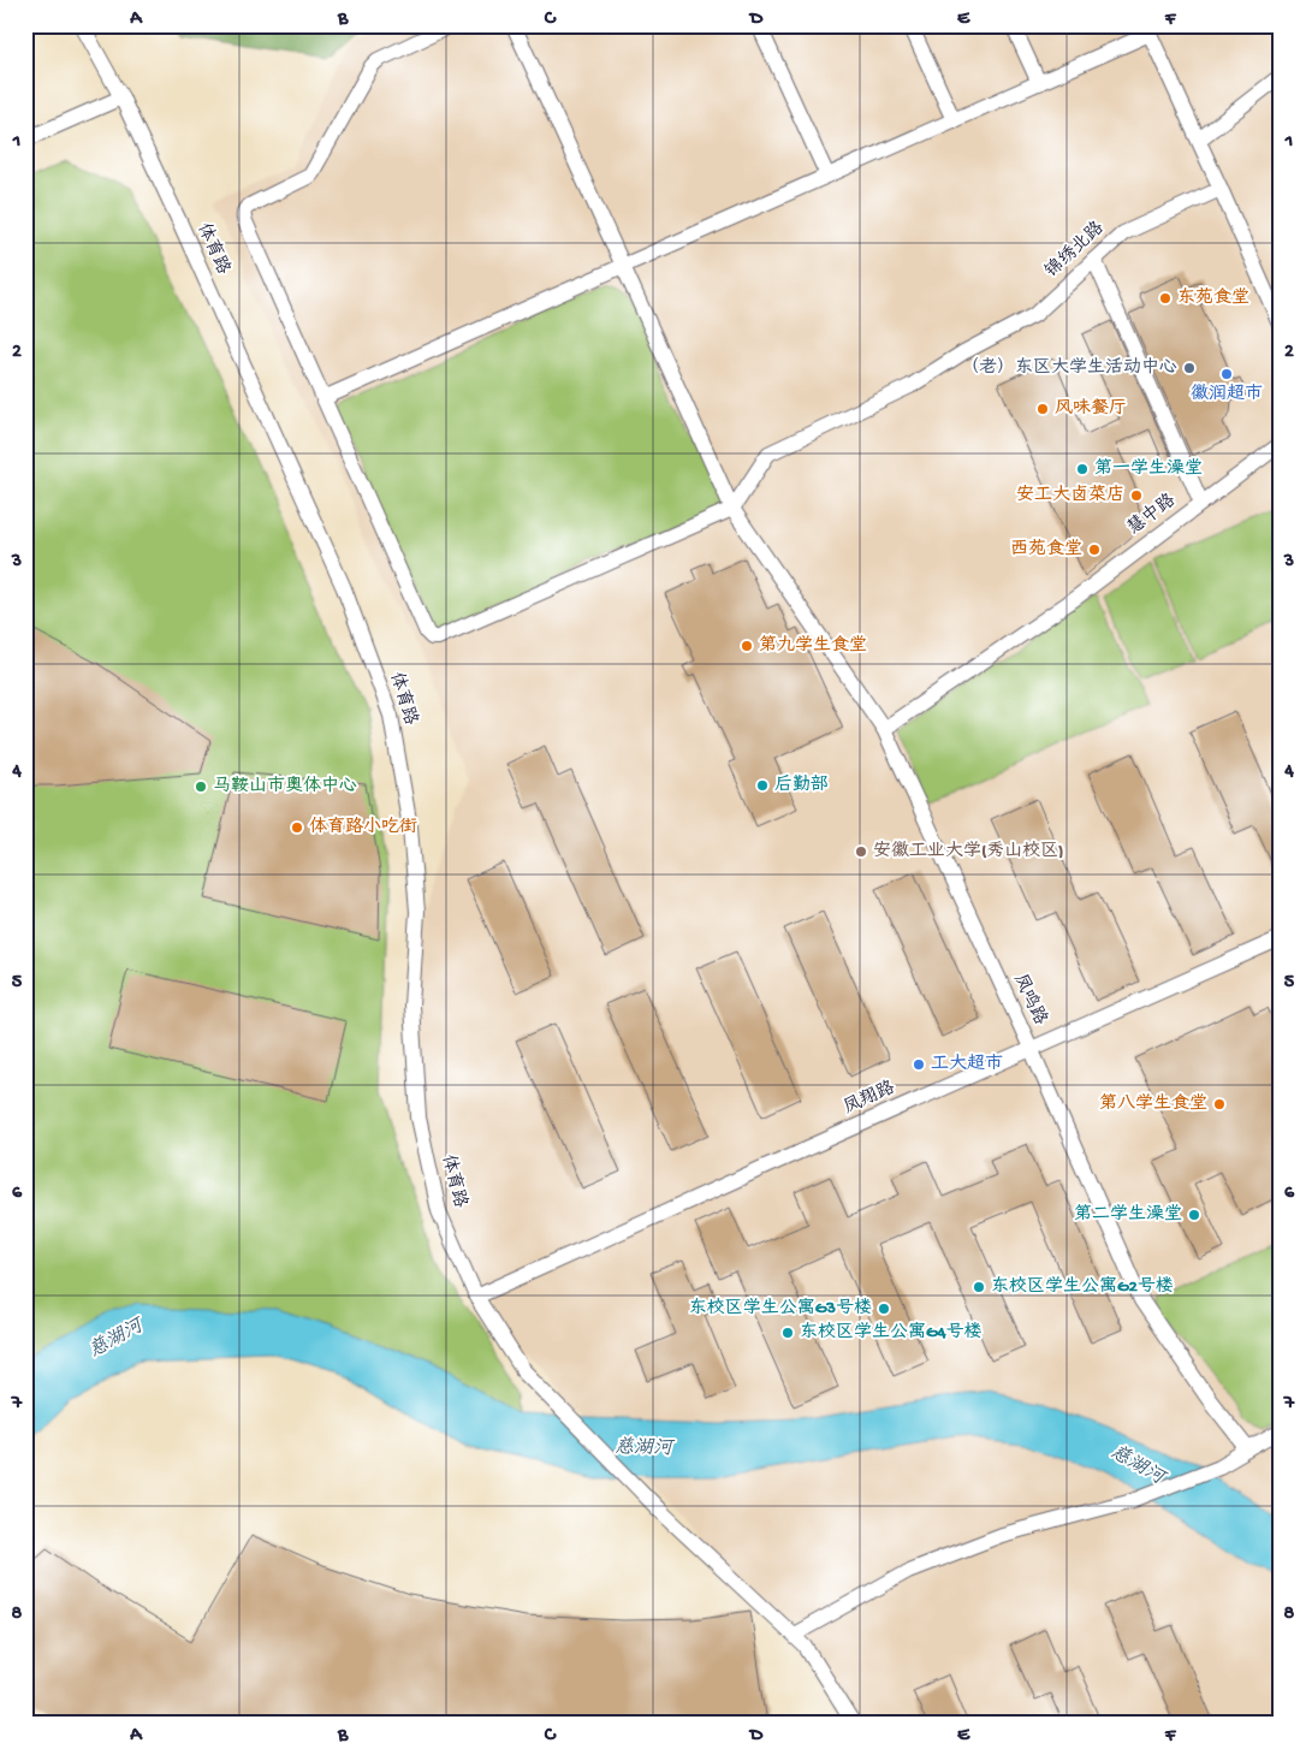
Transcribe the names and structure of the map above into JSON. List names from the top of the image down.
{
  "streets": {
    "street": [
      "体育路",
      "锦绣北路",
      "慧中路",
      "凤鸣路",
      "凤翔路"
    ]
  },
  "crossings": [
    ["体育路", "凤翔路"],
    ["锦绣北路", "凤鸣路"],
    ["慧中路", "凤鸣路"],
    ["凤鸣路", "凤翔路"]
  ],
  "water": ["慈湖河"],
  "places": [
    "东苑食堂",
    "（老）东区大学生活动中心",
    "徽润超市",
    "风味餐厅",
    "第一学生澡堂",
    "安工大卤菜店",
    "西苑食堂",
    "第九学生食堂",
    "后勤部",
    "马鞍山市奥体中心",
    "体育路小吃街",
    "安徽工业大学(秀山校区)",
    "工大超市",
    "第八学生食堂",
    "第二学生澡堂",
    "东校区学生公寓G2号楼",
    "东校区学生公寓G3号楼",
    "东校区学生公寓G4号楼"
  ],
  "grid": {
    "columns": [
      "A",
      "B",
      "C",
      "D",
      "E",
      "F"
    ],
    "rows": [
      "1",
      "2",
      "3",
      "4",
      "5",
      "6",
      "7",
      "8"
    ]
  }
}
